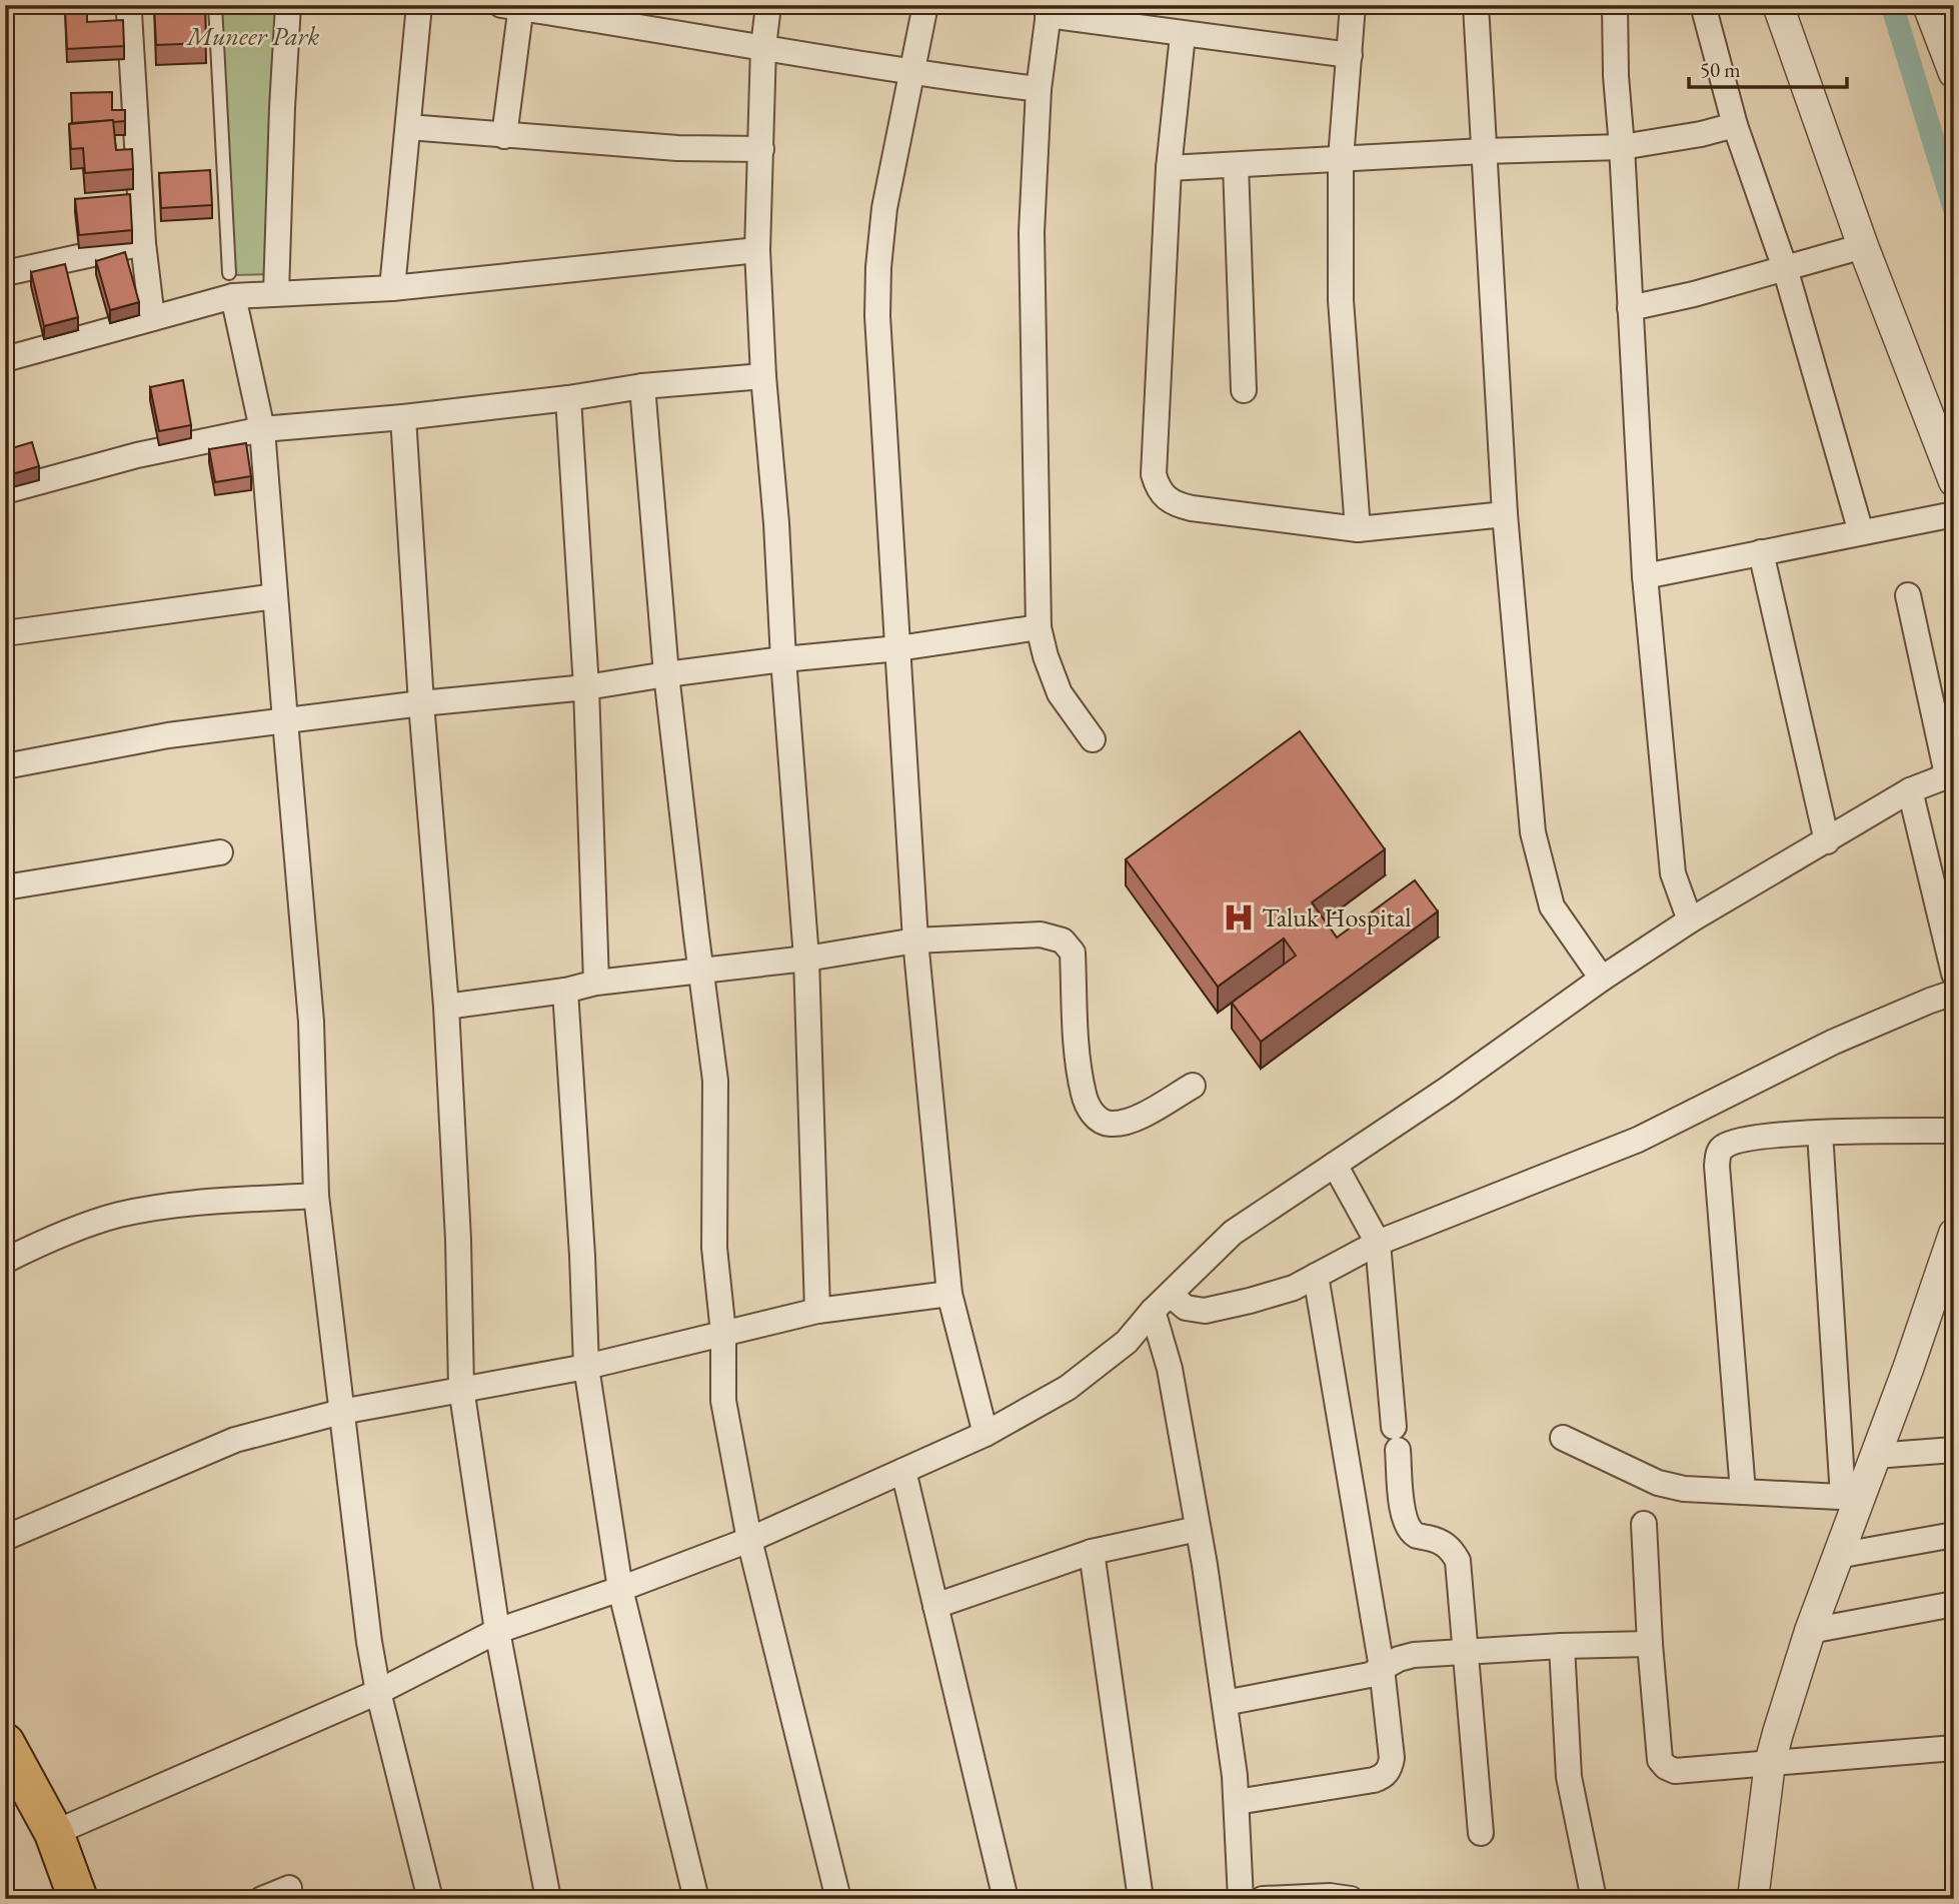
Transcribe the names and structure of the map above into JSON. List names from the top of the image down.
{
  "parks": ["Muneer Park"],
  "places": {
    "hospital": ["Taluk Hospital"]
  },
  "scale_bar": "50 m"
}
